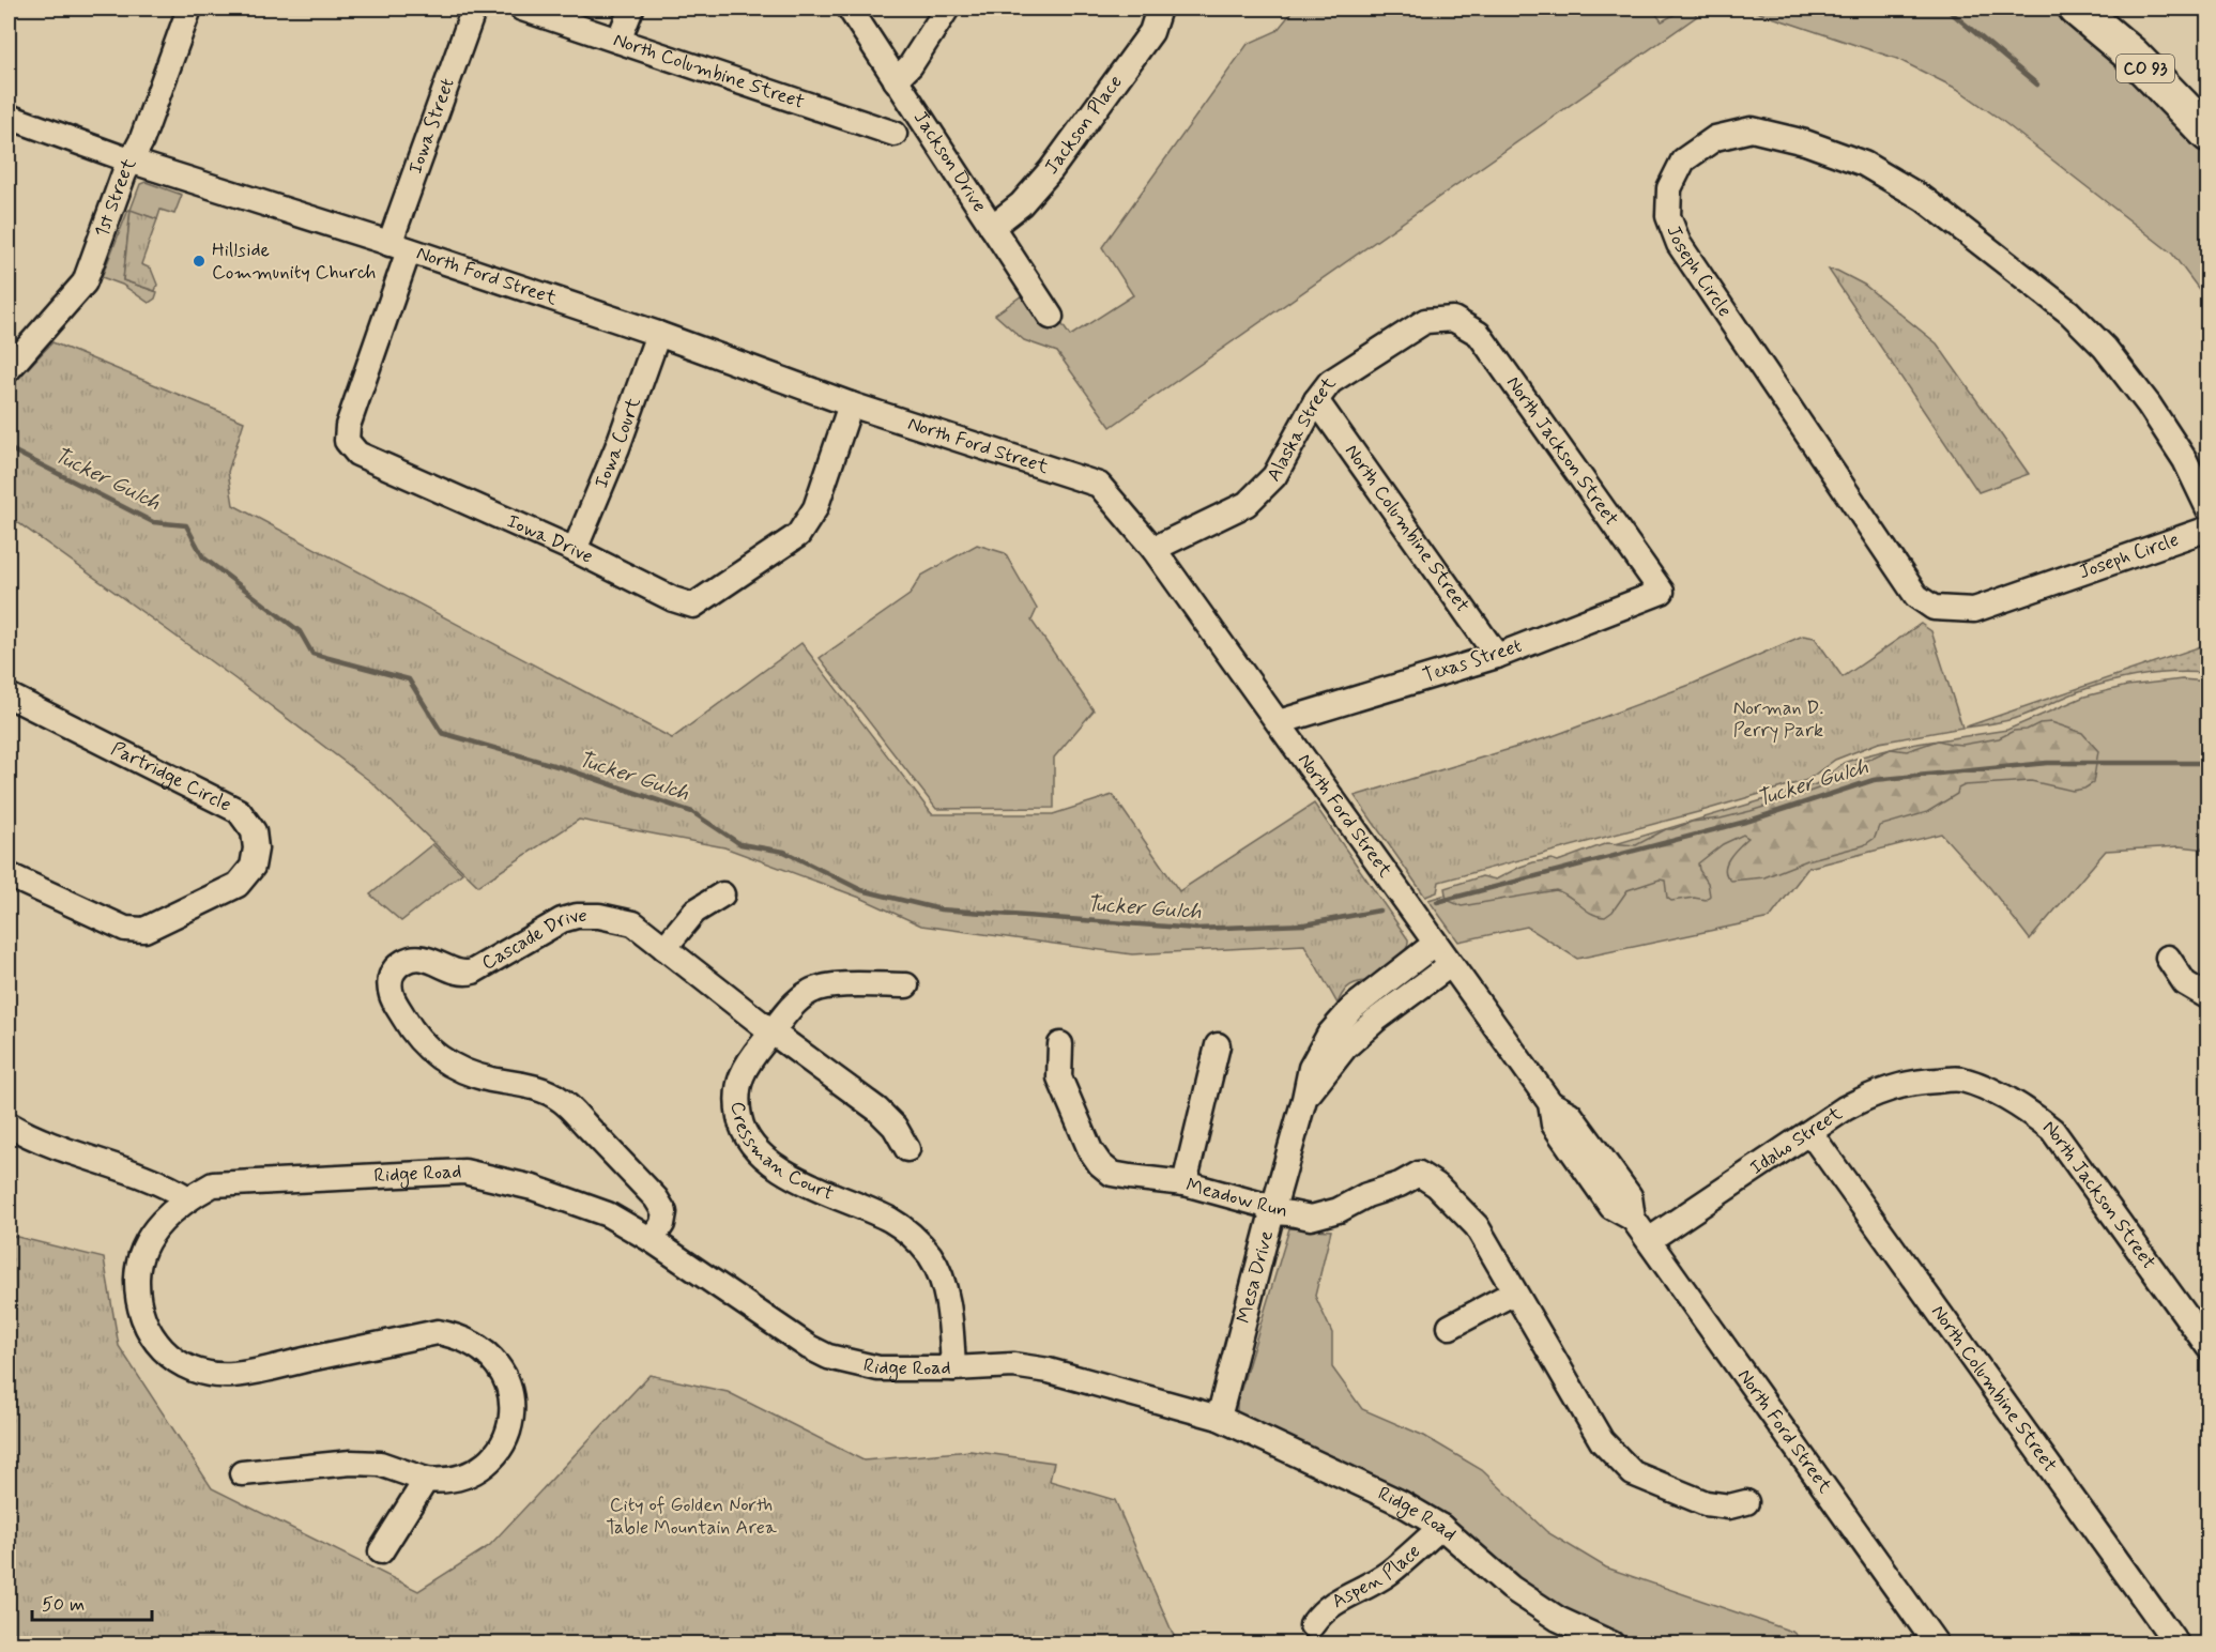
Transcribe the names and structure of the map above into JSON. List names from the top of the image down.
{
  "streets": {
    "highway": ["CO 93"],
    "street": [
      "North Columbine Street",
      "Jackson Place",
      "Iowa Street",
      "Jackson Drive",
      "1st Street",
      "Joseph Circle",
      "North Ford Street",
      "Alaska Street",
      "Iowa Court",
      "North Jackson Street",
      "Iowa Drive",
      "Texas Street",
      "Partridge Circle",
      "Cascade Drive",
      "Idaho Street",
      "Cressman Court",
      "Ridge Road",
      "Meadow Run",
      "Mesa Drive",
      "Aspen Place"
    ]
  },
  "crossings": [
    ["North Columbine Street", "Alaska Street"],
    ["North Columbine Street", "Texas Street"],
    ["North Columbine Street", "Idaho Street"],
    ["Jackson Place", "Jackson Drive"],
    ["Iowa Street", "North Ford Street"],
    ["Iowa Street", "Iowa Drive"],
    ["1st Street", "North Ford Street"],
    ["North Ford Street", "Alaska Street"],
    ["North Ford Street", "Iowa Court"],
    ["North Ford Street", "Iowa Drive"],
    ["North Ford Street", "Texas Street"],
    ["North Ford Street", "Idaho Street"],
    ["North Ford Street", "Mesa Drive"],
    ["Alaska Street", "North Jackson Street"],
    ["Iowa Court", "Iowa Drive"],
    ["North Jackson Street", "Texas Street"],
    ["North Jackson Street", "Idaho Street"],
    ["Cascade Drive", "Cressman Court"],
    ["Cascade Drive", "Ridge Road"],
    ["Cressman Court", "Ridge Road"],
    ["Ridge Road", "Mesa Drive"],
    ["Ridge Road", "Aspen Place"],
    ["Meadow Run", "Mesa Drive"]
  ],
  "water": ["Tucker Gulch"],
  "parks": ["Norman D. Perry Park", "City of Golden North Table Mountain Area"],
  "places": ["Hillside Community Church"],
  "scale_bar": "50 m"
}
